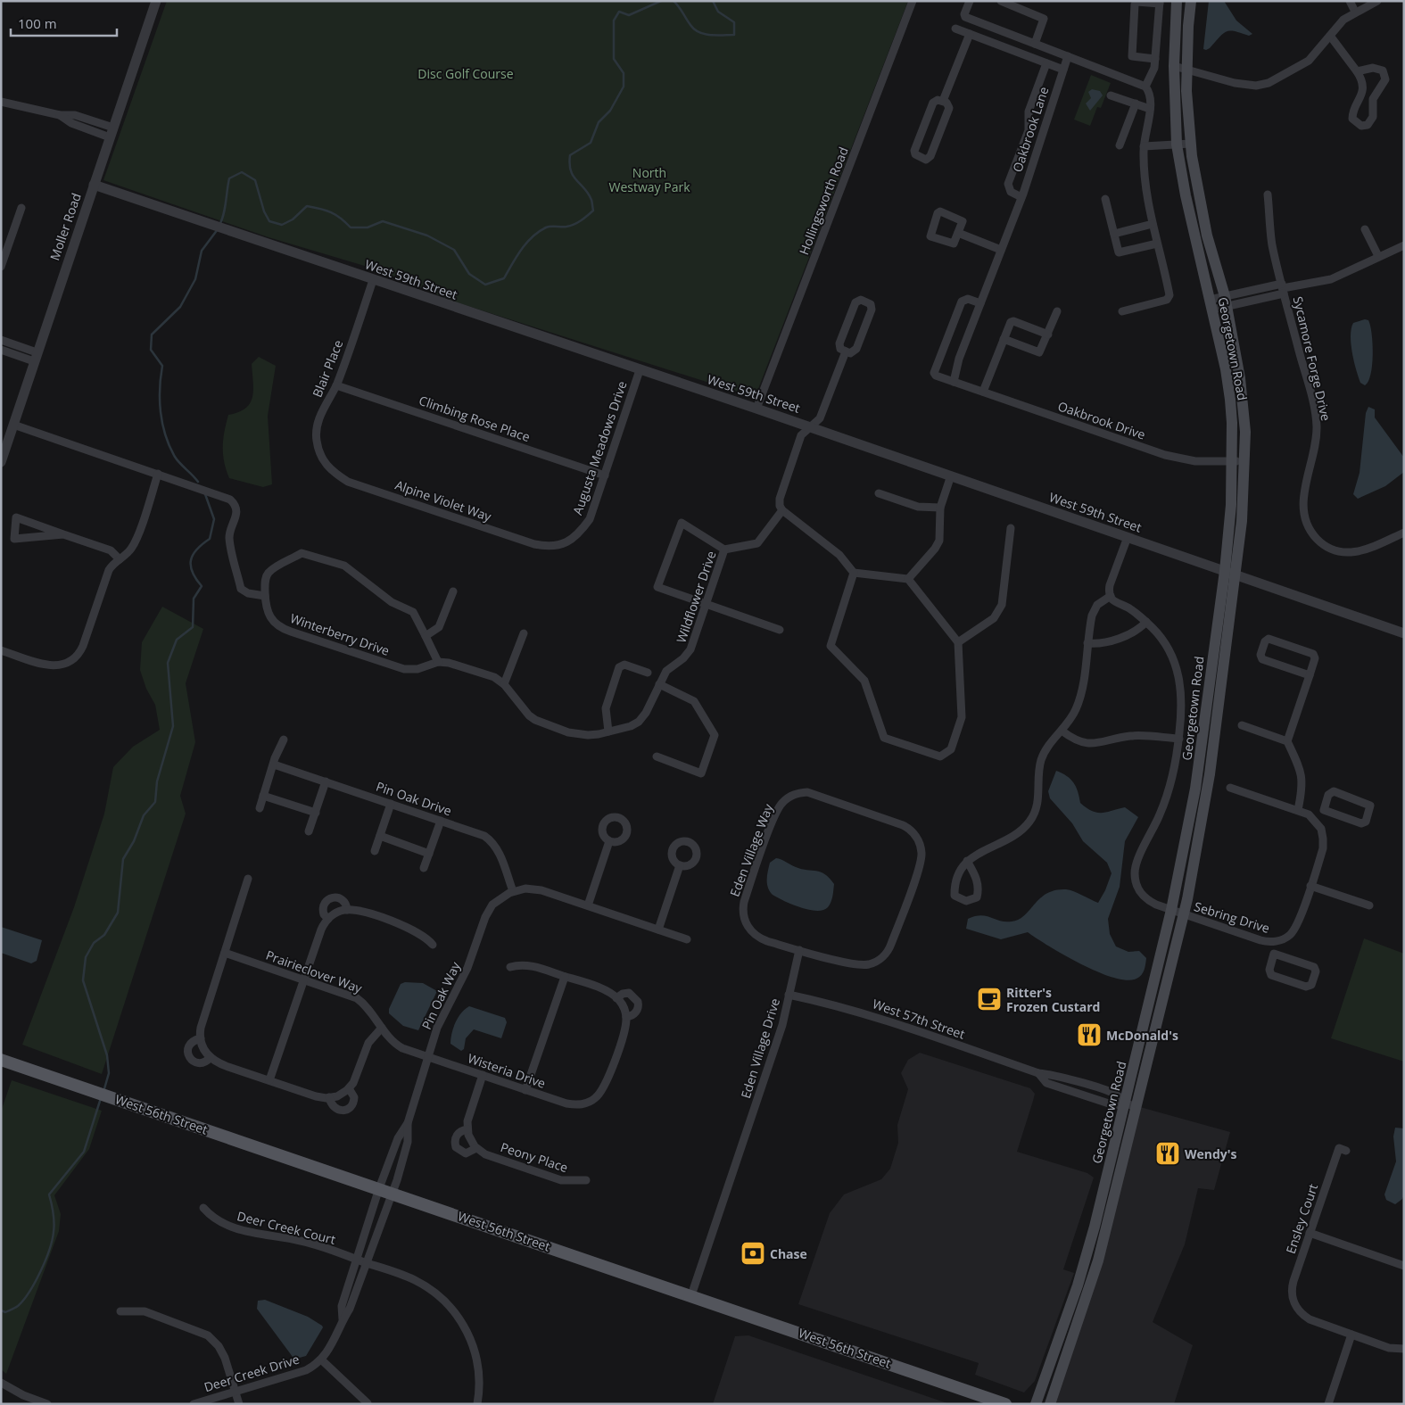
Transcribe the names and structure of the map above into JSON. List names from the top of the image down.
{
  "streets": {
    "main road": ["Georgetown Road", "West 56th Street"],
    "street": [
      "Oakbrook Lane",
      "Hollingsworth Road",
      "Moller Road",
      "West 59th Street",
      "Sycamore Forge Drive",
      "Blair Place",
      "Climbing Rose Place",
      "Oakbrook Drive",
      "Augusta Meadows Drive",
      "Alpine Violet Way",
      "Wildflower Drive",
      "Winterberry Drive",
      "Pin Oak Drive",
      "Eden Village Way",
      "Sebring Drive",
      "Prairieclover Way",
      "Pin Oak Way",
      "West 57th Street",
      "Eden Village Drive",
      "Wisteria Drive",
      "Peony Place",
      "Ensley Court",
      "Deer Creek Court",
      "Deer Creek Drive"
    ]
  },
  "crossings": [
    ["Oakbrook Lane", "Oakbrook Drive"],
    ["Hollingsworth Road", "West 59th Street"],
    ["Moller Road", "West 59th Street"],
    ["West 59th Street", "Georgetown Road"],
    ["West 59th Street", "Blair Place"],
    ["West 59th Street", "Augusta Meadows Drive"],
    ["Georgetown Road", "Oakbrook Drive"],
    ["Georgetown Road", "Sebring Drive"],
    ["Georgetown Road", "West 57th Street"],
    ["Blair Place", "Climbing Rose Place"],
    ["Blair Place", "Alpine Violet Way"],
    ["Climbing Rose Place", "Augusta Meadows Drive"],
    ["Augusta Meadows Drive", "Alpine Violet Way"],
    ["Wildflower Drive", "Winterberry Drive"],
    ["Pin Oak Drive", "Pin Oak Way"],
    ["Eden Village Way", "Eden Village Drive"],
    ["Prairieclover Way", "Pin Oak Way"],
    ["Prairieclover Way", "Wisteria Drive"],
    ["Pin Oak Way", "Wisteria Drive"],
    ["Pin Oak Way", "West 56th Street"],
    ["Pin Oak Way", "Deer Creek Drive"],
    ["West 57th Street", "Eden Village Drive"],
    ["Eden Village Drive", "West 56th Street"],
    ["Wisteria Drive", "Peony Place"],
    ["West 56th Street", "Deer Creek Drive"],
    ["Deer Creek Court", "Deer Creek Drive"]
  ],
  "parks": ["Disc Golf Course", "North Westway Park"],
  "places": {
    "cafe": ["Ritter's Frozen Custard"],
    "restaurant": ["McDonald's", "Wendy's"],
    "bank": ["Chase"]
  },
  "scale_bar": "100 m"
}
